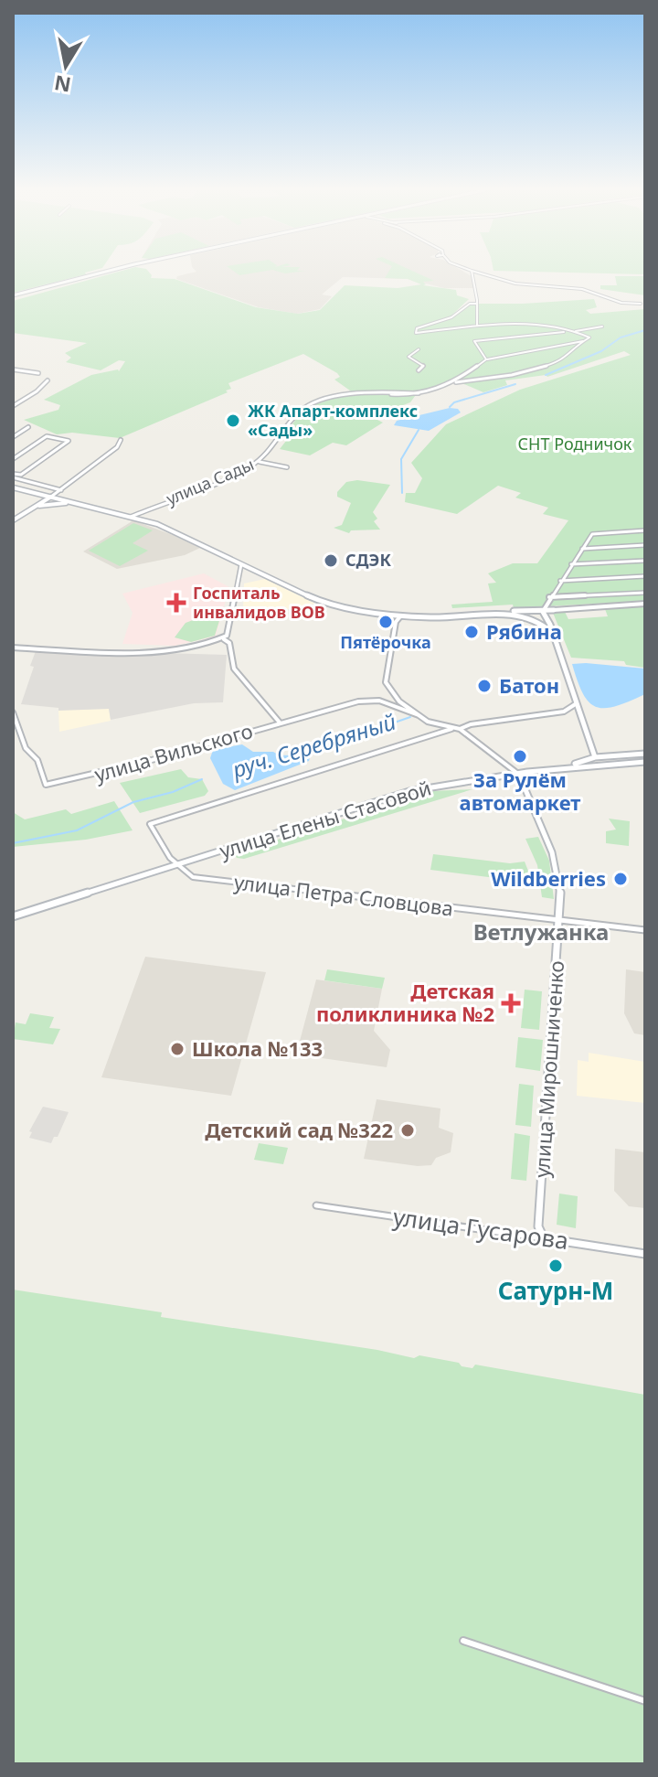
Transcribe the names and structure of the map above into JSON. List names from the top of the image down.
{
  "streets": {
    "main road": ["улица Елены Стасовой", "улица Мирошниченко", "улица Гусарова"],
    "street": ["улица Сады", "улица Вильского", "улица Петра Словцова"]
  },
  "crossings": [
    ["улица Елены Стасовой", "улица Петра Словцова"],
    ["улица Елены Стасовой", "улица Мирошниченко"],
    ["улица Петра Словцова", "улица Мирошниченко"],
    ["улица Мирошниченко", "улица Гусарова"]
  ],
  "districts": ["Ветлужанка"],
  "water": ["руч. Серебряный"],
  "parks": ["СНТ Родничок"],
  "places": {
    "other": [
      "ЖК Апарт-комплекс «Сады»",
      "СДЭК",
      "Пятёрочка",
      "Рябина",
      "Батон",
      "За Рулём автомаркет",
      "Wildberries",
      "Школа №133",
      "Детский сад №322",
      "Сатурн-М"
    ],
    "health": ["Госпиталь инвалидов ВОВ", "Детская поликлиника №2"]
  },
  "north": "bottom"
}
